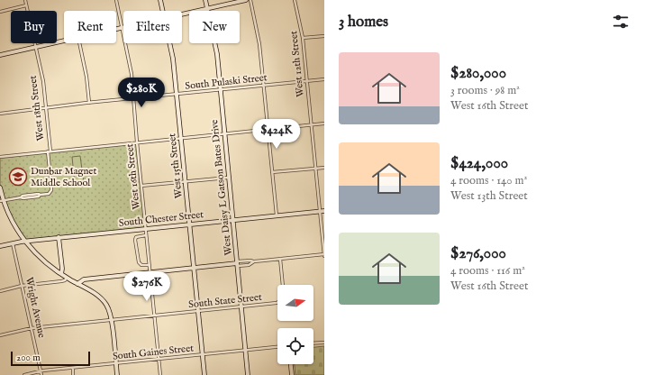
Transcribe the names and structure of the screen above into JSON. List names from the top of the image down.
{
  "streets": {
    "street": [
      "West 12th Street",
      "South Pulaski Street",
      "West 18th Street",
      "West 15th Street",
      "West 16th Street",
      "West Daisy L Gatson Bates Drive",
      "South Chester Street",
      "South State Street",
      "Wright Avenue",
      "South Gaines Street"
    ]
  },
  "crossings": [
    ["West 12th Street", "South Pulaski Street"],
    ["West 12th Street", "South Chester Street"],
    ["South Pulaski Street", "West 18th Street"],
    ["South Pulaski Street", "West 15th Street"],
    ["South Pulaski Street", "West 16th Street"],
    ["South Pulaski Street", "West Daisy L Gatson Bates Drive"],
    ["West 15th Street", "South Chester Street"],
    ["West 15th Street", "South State Street"],
    ["West 15th Street", "South Gaines Street"],
    ["West 16th Street", "South Chester Street"],
    ["West 16th Street", "South State Street"],
    ["West 16th Street", "South Gaines Street"],
    ["West Daisy L Gatson Bates Drive", "South Chester Street"],
    ["West Daisy L Gatson Bates Drive", "South State Street"],
    ["West Daisy L Gatson Bates Drive", "South Gaines Street"],
    ["South Chester Street", "Wright Avenue"],
    ["South State Street", "Wright Avenue"],
    ["Wright Avenue", "South Gaines Street"]
  ],
  "places": {
    "school or university": ["Dunbar Magnet Middle School"]
  },
  "scale_bar": "200 m",
  "north": "right",
  "page": {
    "heading": "3 homes",
    "chip": [
      "Buy",
      "Rent",
      "Filters",
      "New"
    ],
    "list": [
      {
        "name": "$280,000",
        "note": "3 rooms · 98 m² · West 16th Street"
      },
      {
        "name": "$424,000",
        "note": "4 rooms · 140 m² · West 13th Street"
      },
      {
        "name": "$276,000",
        "note": "4 rooms · 116 m² · West 16th Street"
      }
    ],
    "price": ["$280K", "$424K", "$276K"],
    "scale": "200 m"
  }
}
